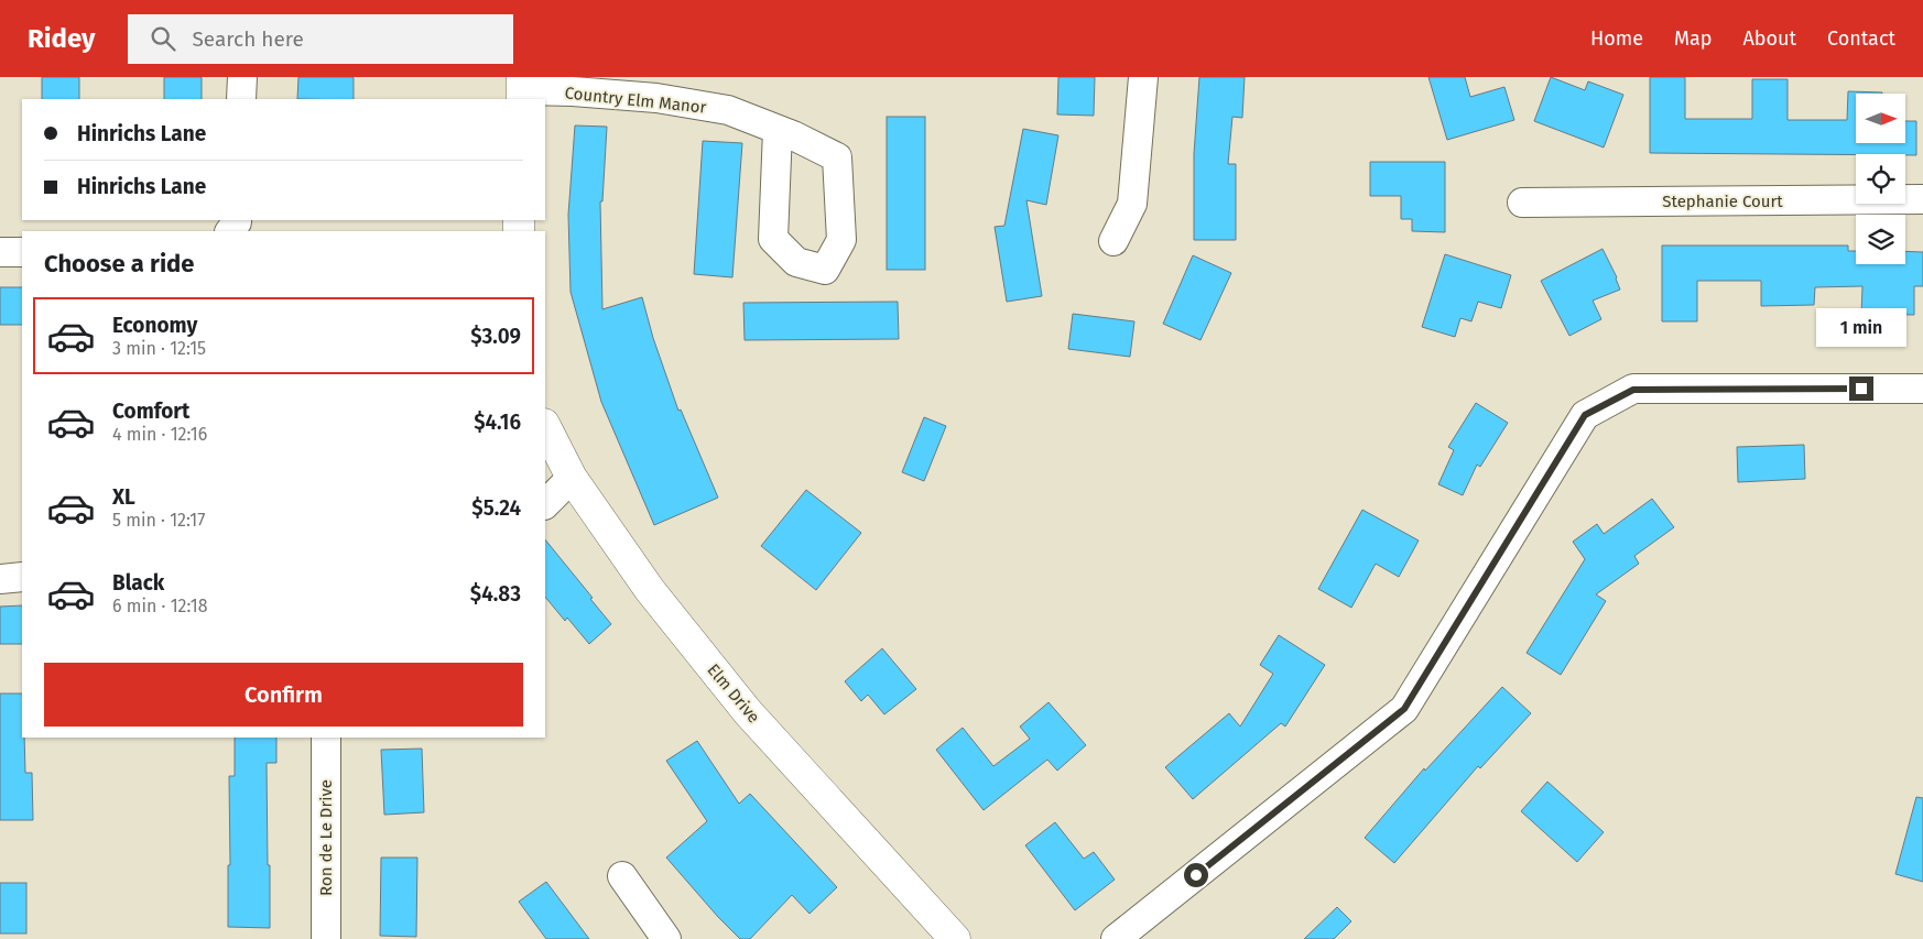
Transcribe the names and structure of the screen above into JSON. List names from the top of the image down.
{
  "streets": {
    "street": [
      "Country Elm Manor",
      "Stephanie Court",
      "Elm Drive",
      "Ron de Le Drive"
    ]
  },
  "north": "right",
  "page": {
    "header": "Ridey",
    "search": "Search here",
    "nav": [
      "Home",
      "Map",
      "About",
      "Contact"
    ],
    "banner": ["Hinrichs Lane", "Hinrichs Lane"],
    "heading": "Choose a ride",
    "list": [
      {
        "name": "Economy",
        "note": "3 min · 12:15",
        "value": "$3.09"
      },
      {
        "name": "Comfort",
        "note": "4 min · 12:16",
        "value": "$4.16"
      },
      {
        "name": "XL",
        "note": "5 min · 12:17",
        "value": "$5.24"
      },
      {
        "name": "Black",
        "note": "6 min · 12:18",
        "value": "$4.83"
      }
    ],
    "bubble": "1 min",
    "buttons": "Confirm"
  }
}
